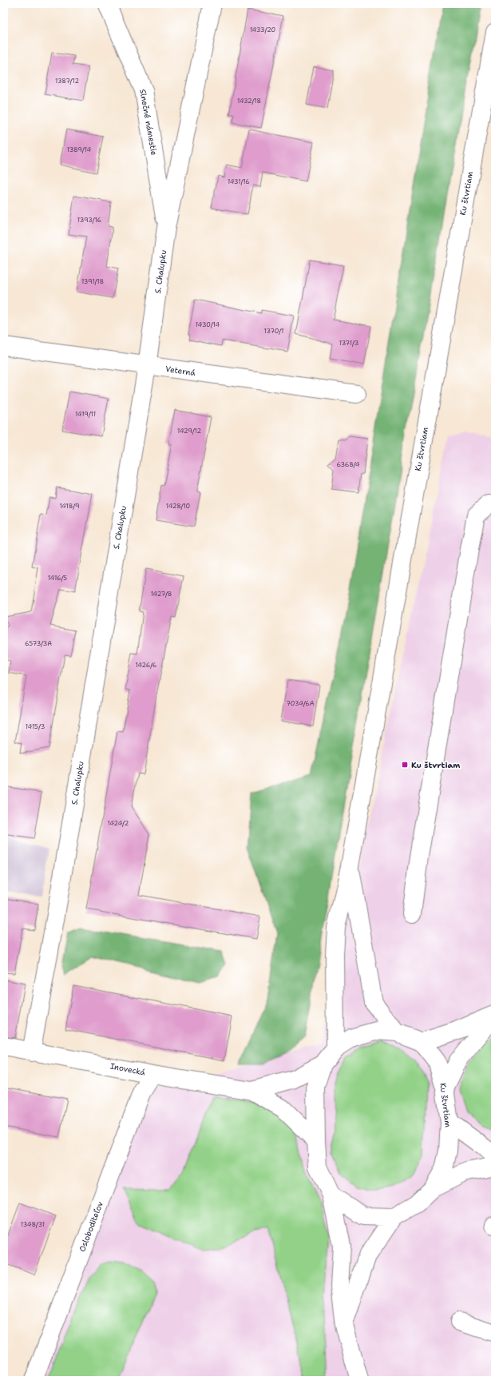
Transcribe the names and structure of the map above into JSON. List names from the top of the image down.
{
  "streets": {
    "street": [
      "Slnečné námestie",
      "Ku štvrtiam",
      "S. Chalupku",
      "Veterná",
      "Inovecká",
      "Osloboditeľov"
    ]
  },
  "crossings": [
    ["Slnečné námestie", "S. Chalupku"],
    ["S. Chalupku", "Veterná"],
    ["S. Chalupku", "Inovecká"],
    ["Inovecká", "Osloboditeľov"]
  ],
  "places": {
    "transit": ["Ku štvrtiam"]
  },
  "house_numbers": [
    "1433/20",
    "1387/12",
    "1432/18",
    "1389/14",
    "1431/16",
    "1393/16",
    "1391/18",
    "1430/14",
    "1370/1",
    "1371/3",
    "1419/11",
    "1429/12",
    "6368/4",
    "1418/9",
    "1428/10",
    "1416/5",
    "1427/8",
    "6573/3A",
    "1426/6",
    "7034/6A",
    "1415/3",
    "1424/2",
    "1348/31"
  ]
}
